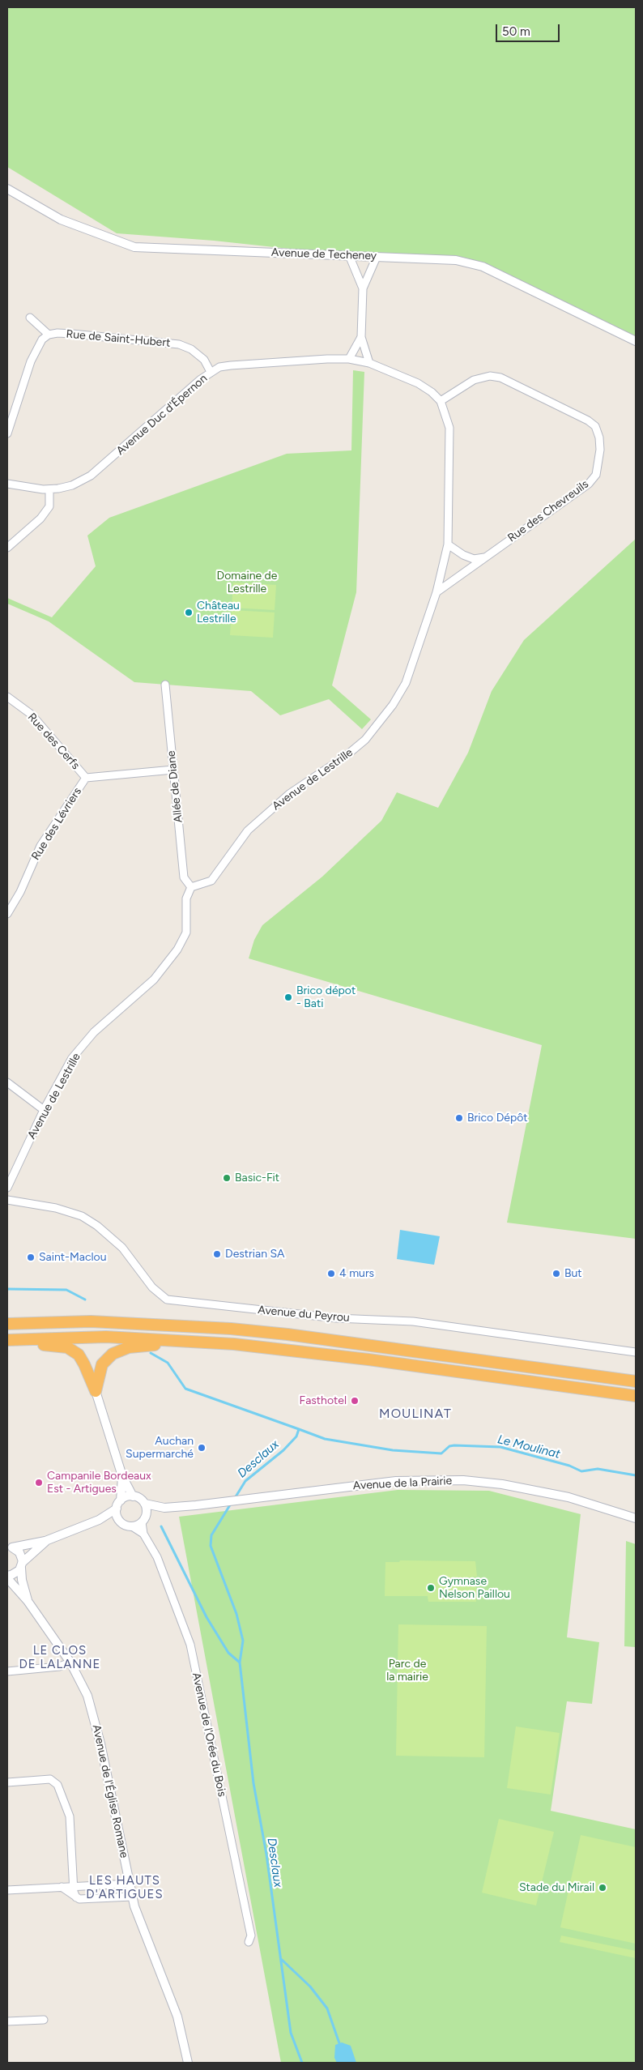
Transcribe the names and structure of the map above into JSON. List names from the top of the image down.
{
  "streets": {
    "street": [
      "Avenue de Techeney",
      "Rue de Saint-Hubert",
      "Avenue Duc d'Épernon",
      "Rue des Chevreuils",
      "Rue des Cerfs",
      "Avenue de Lestrille",
      "Allée de Diane",
      "Rue des Lévriers",
      "Avenue du Peyrou",
      "Avenue de la Prairie",
      "Avenue de l'Orée du Bois",
      "Avenue de l'Église Romane"
    ]
  },
  "crossings": [
    ["Rue de Saint-Hubert", "Avenue Duc d'Épernon"],
    ["Rue des Chevreuils", "Avenue de Lestrille"],
    ["Rue des Cerfs", "Allée de Diane"],
    ["Rue des Cerfs", "Rue des Lévriers"],
    ["Avenue de Lestrille", "Allée de Diane"]
  ],
  "districts": ["MOULINAT", "LE CLOS DE LALANNE", "LES HAUTS D'ARTIGUES"],
  "water": ["Le Moulinat", "Desclaux"],
  "parks": ["Domaine de Lestrille", "Parc de la mairie"],
  "places": [
    "Château Lestrille",
    "Brico dépot - Bati",
    "Brico Dépôt",
    "Basic-Fit",
    "Destrian SA",
    "Saint-Maclou",
    "4 murs",
    "But",
    "Fasthotel",
    "Auchan Supermarché",
    "Campanile Bordeaux Est - Artigues",
    "Gymnase Nelson Paillou",
    "Stade du Mirail"
  ],
  "scale_bar": "50 m"
}
